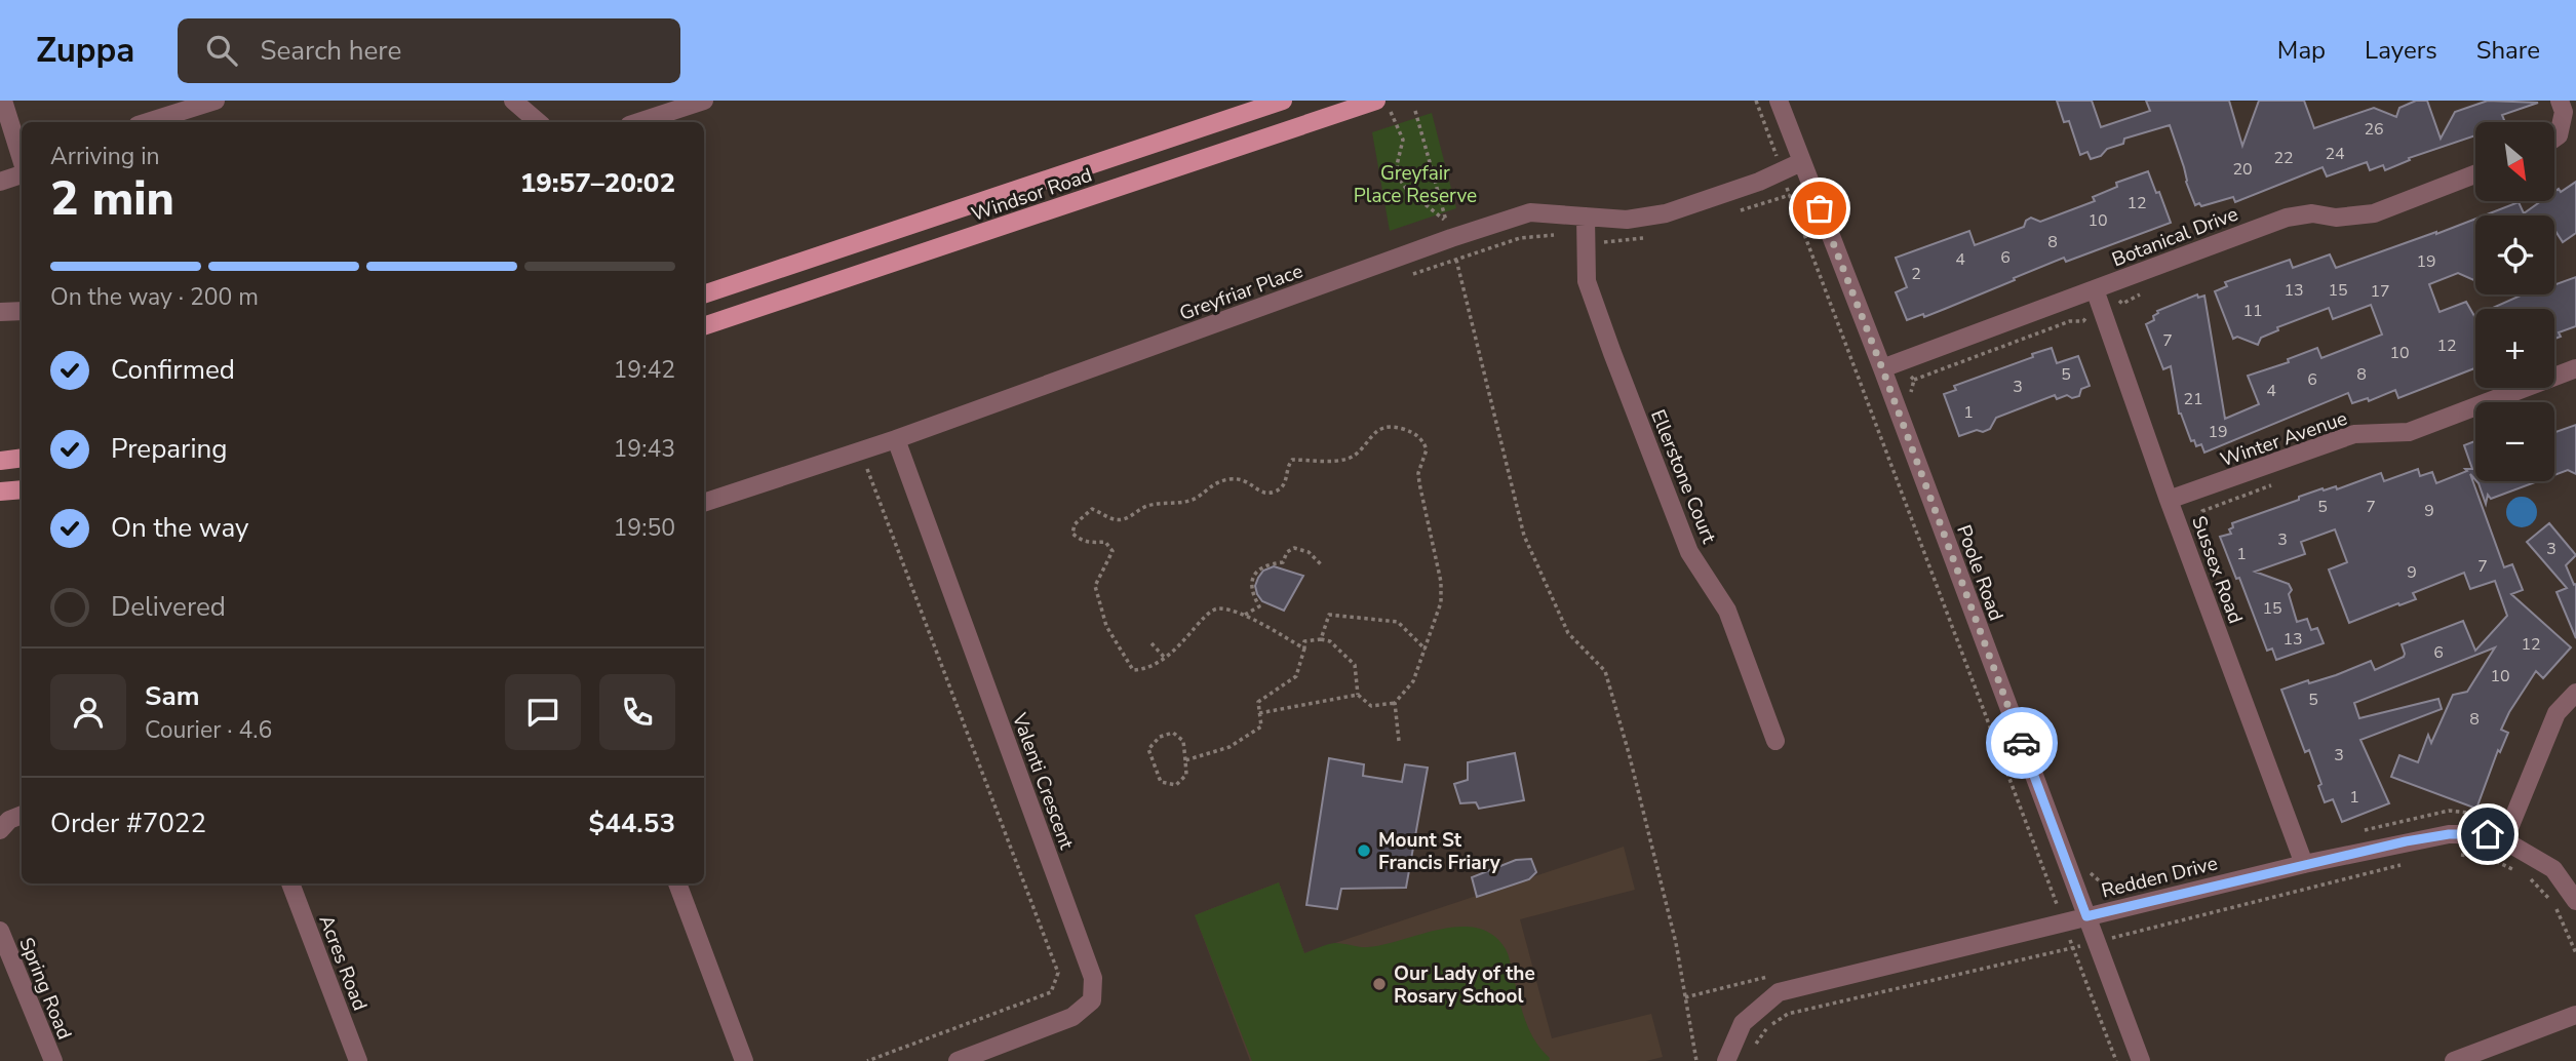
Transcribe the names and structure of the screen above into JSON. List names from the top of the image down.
{
  "streets": {
    "main road": ["Windsor Road"],
    "street": [
      "Botanical Drive",
      "Greyfriar Place",
      "Winter Avenue",
      "Ellerstone Court",
      "Sussex Road",
      "Poole Road",
      "Valenti Crescent",
      "Redden Drive",
      "Acres Road",
      "Spring Road"
    ]
  },
  "crossings": [
    ["Botanical Drive", "Sussex Road"],
    ["Botanical Drive", "Poole Road"],
    ["Greyfriar Place", "Ellerstone Court"],
    ["Greyfriar Place", "Poole Road"],
    ["Greyfriar Place", "Valenti Crescent"],
    ["Winter Avenue", "Sussex Road"],
    ["Sussex Road", "Redden Drive"],
    ["Poole Road", "Redden Drive"]
  ],
  "parks": ["Greyfair Place Reserve"],
  "places": ["Mount St Francis Friary", "Our Lady of the Rosary School"],
  "house_numbers": [
    "26",
    "24",
    "22",
    "20",
    "12",
    "10",
    "8",
    "6",
    "4",
    "19",
    "2",
    "13",
    "15",
    "17",
    "11",
    "7",
    "12",
    "10",
    "5",
    "8",
    "6",
    "3",
    "4",
    "21",
    "1",
    "19",
    "5",
    "7",
    "9",
    "3",
    "3",
    "1",
    "7",
    "9",
    "15",
    "13",
    "12",
    "6",
    "10",
    "5",
    "8",
    "3",
    "1"
  ],
  "north": "bottom right",
  "page": {
    "header": "Zuppa",
    "search": "Search here",
    "nav": ["Map", "Layers", "Share"],
    "map_buttons": ["+", "−"],
    "heading": ["2 min", "Arriving in", "19:57–20:02"],
    "panel": [
      "Sam",
      "Courier · 4.6",
      "Order #7022",
      "$44.53"
    ],
    "bar": "On the way · 200 m",
    "list": [
      ["Confirmed", "19:42"],
      ["Preparing", "19:43"],
      ["On the way", "19:50"],
      "Delivered"
    ]
  }
}
